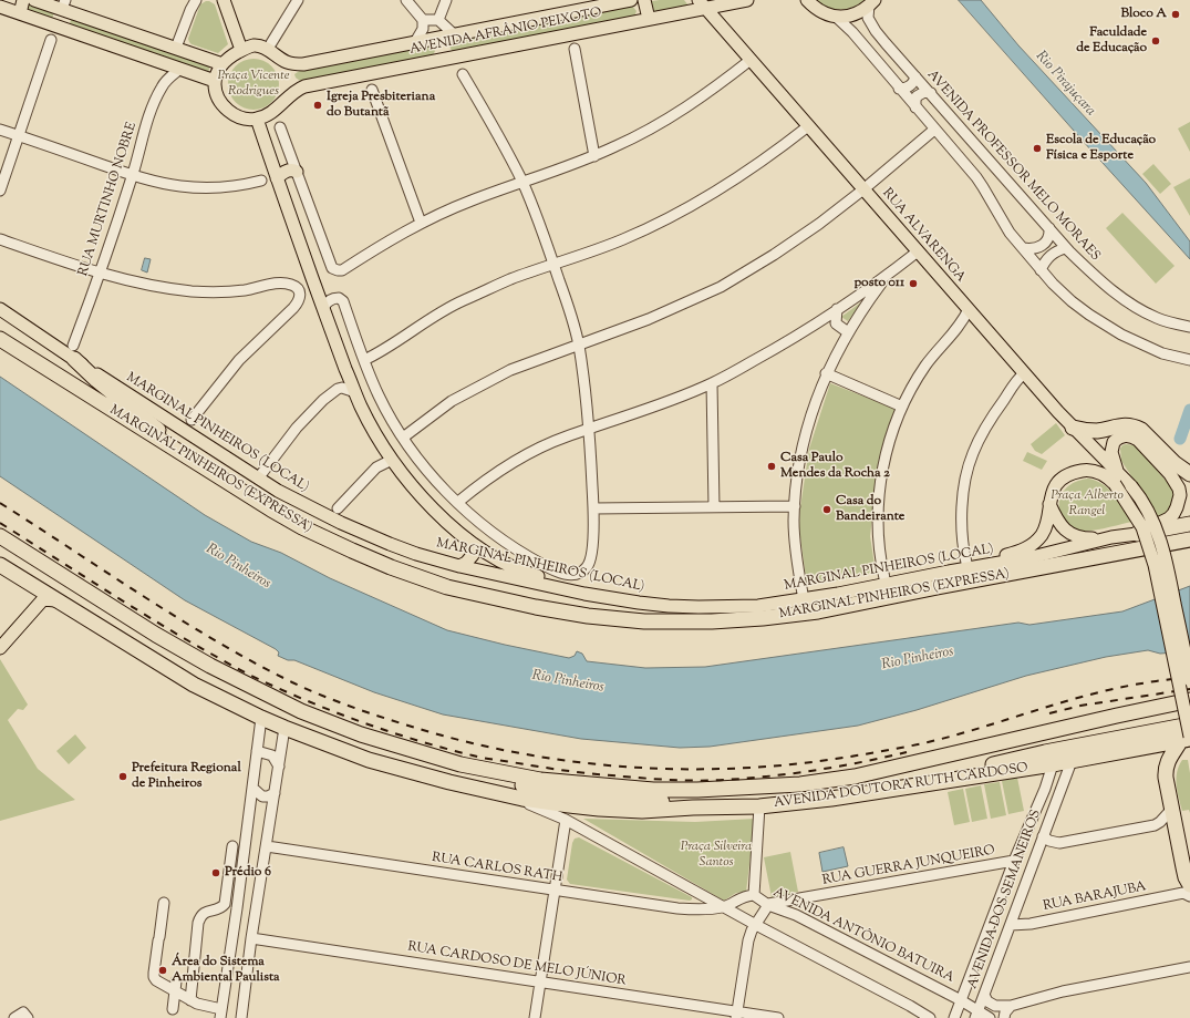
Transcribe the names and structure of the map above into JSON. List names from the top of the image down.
{
  "streets": {
    "highway": ["MARGINAL PINHEIROS (EXPRESSA)", "AVENIDA DOUTORA RUTH CARDOSO"],
    "main road": ["AVENIDA AFRÂNIO PEIXOTO", "RUA ALVARENGA", "MARGINAL PINHEIROS (LOCAL)"],
    "street": [
      "AVENIDA PROFESSOR MELO MORAES",
      "RUA MURTINHO NOBRE",
      "RUA GUERRA JUNQUEIRO",
      "RUA CARLOS RATH",
      "RUA BARAJUBA",
      "AVENIDA DOS SEMANEIROS",
      "AVENIDA ANTÔNIO BATUIRA",
      "RUA CARDOSO DE MELO JÚNIOR"
    ]
  },
  "crossings": [
    ["AVENIDA AFRÂNIO PEIXOTO", "RUA ALVARENGA"],
    ["RUA MURTINHO NOBRE", "MARGINAL PINHEIROS (LOCAL)"],
    ["RUA ALVARENGA", "MARGINAL PINHEIROS (LOCAL)"],
    ["AVENIDA DOUTORA RUTH CARDOSO", "AVENIDA DOS SEMANEIROS"],
    ["RUA GUERRA JUNQUEIRO", "AVENIDA DOS SEMANEIROS"],
    ["RUA GUERRA JUNQUEIRO", "AVENIDA ANTÔNIO BATUIRA"],
    ["RUA CARLOS RATH", "AVENIDA ANTÔNIO BATUIRA"],
    ["RUA BARAJUBA", "AVENIDA DOS SEMANEIROS"],
    ["AVENIDA DOS SEMANEIROS", "AVENIDA ANTÔNIO BATUIRA"]
  ],
  "water": ["Rio Pirajuçara", "Rio Pinheiros"],
  "parks": ["Praça Vicente Rodrigues", "Praça Alberto Rangel", "Praça Silveira Santos"],
  "places": [
    "Bloco A",
    "Faculdade de Educação",
    "Igreja Presbiteriana do Butantã",
    "Escola de Educação Física e Esporte",
    "posto 011",
    "Casa Paulo Mendes da Rocha 2",
    "Casa do Bandeirante",
    "Prefeitura Regional de Pinheiros",
    "Prédio 6",
    "Área do Sistema Ambiental Paulista"
  ]
}
